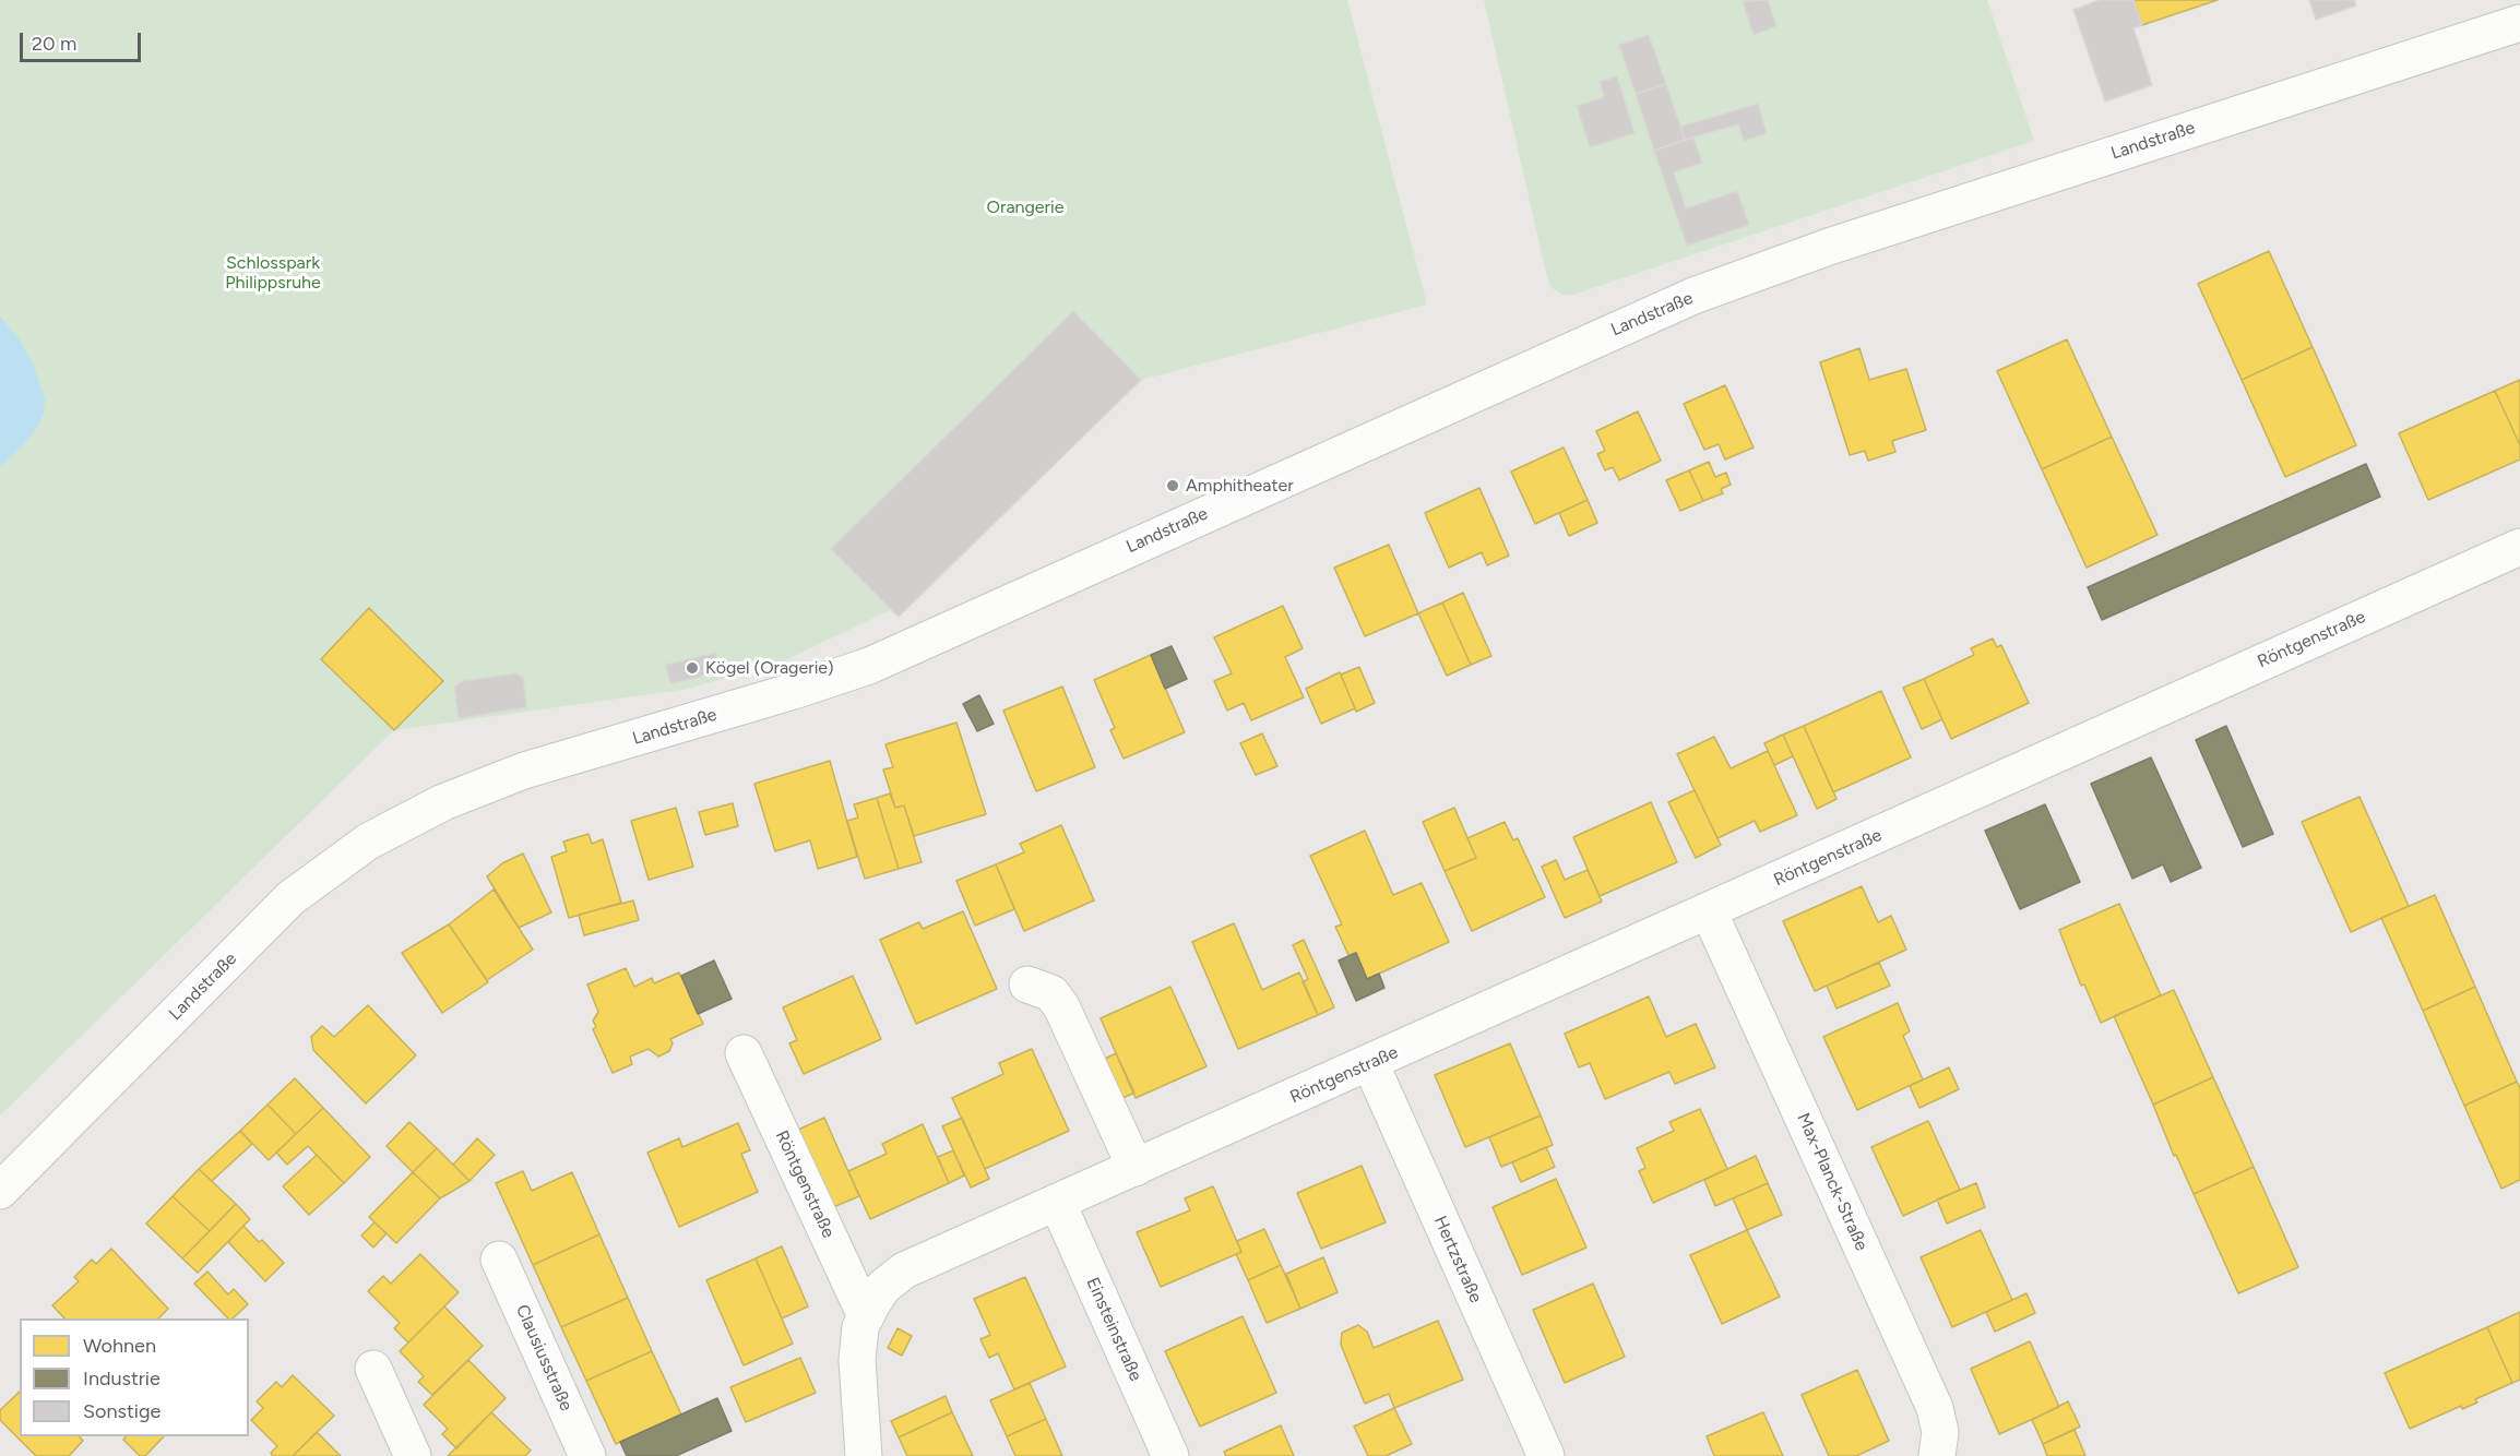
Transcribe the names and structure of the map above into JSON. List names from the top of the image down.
{
  "streets": {
    "street": [
      "Landstraße",
      "Röntgenstraße",
      "Max-Planck-Straße",
      "Hertzstraße",
      "Einsteinstraße",
      "Clausiusstraße"
    ]
  },
  "crossings": [
    ["Röntgenstraße", "Max-Planck-Straße"],
    ["Röntgenstraße", "Hertzstraße"],
    ["Röntgenstraße", "Einsteinstraße"]
  ],
  "parks": ["Orangerie", "Schlosspark Philippsruhe"],
  "places": ["Amphitheater", "Kögel (Oragerie)"],
  "legend": ["Wohnen", "Industrie", "Sonstige"],
  "scale_bar": "20 m"
}
